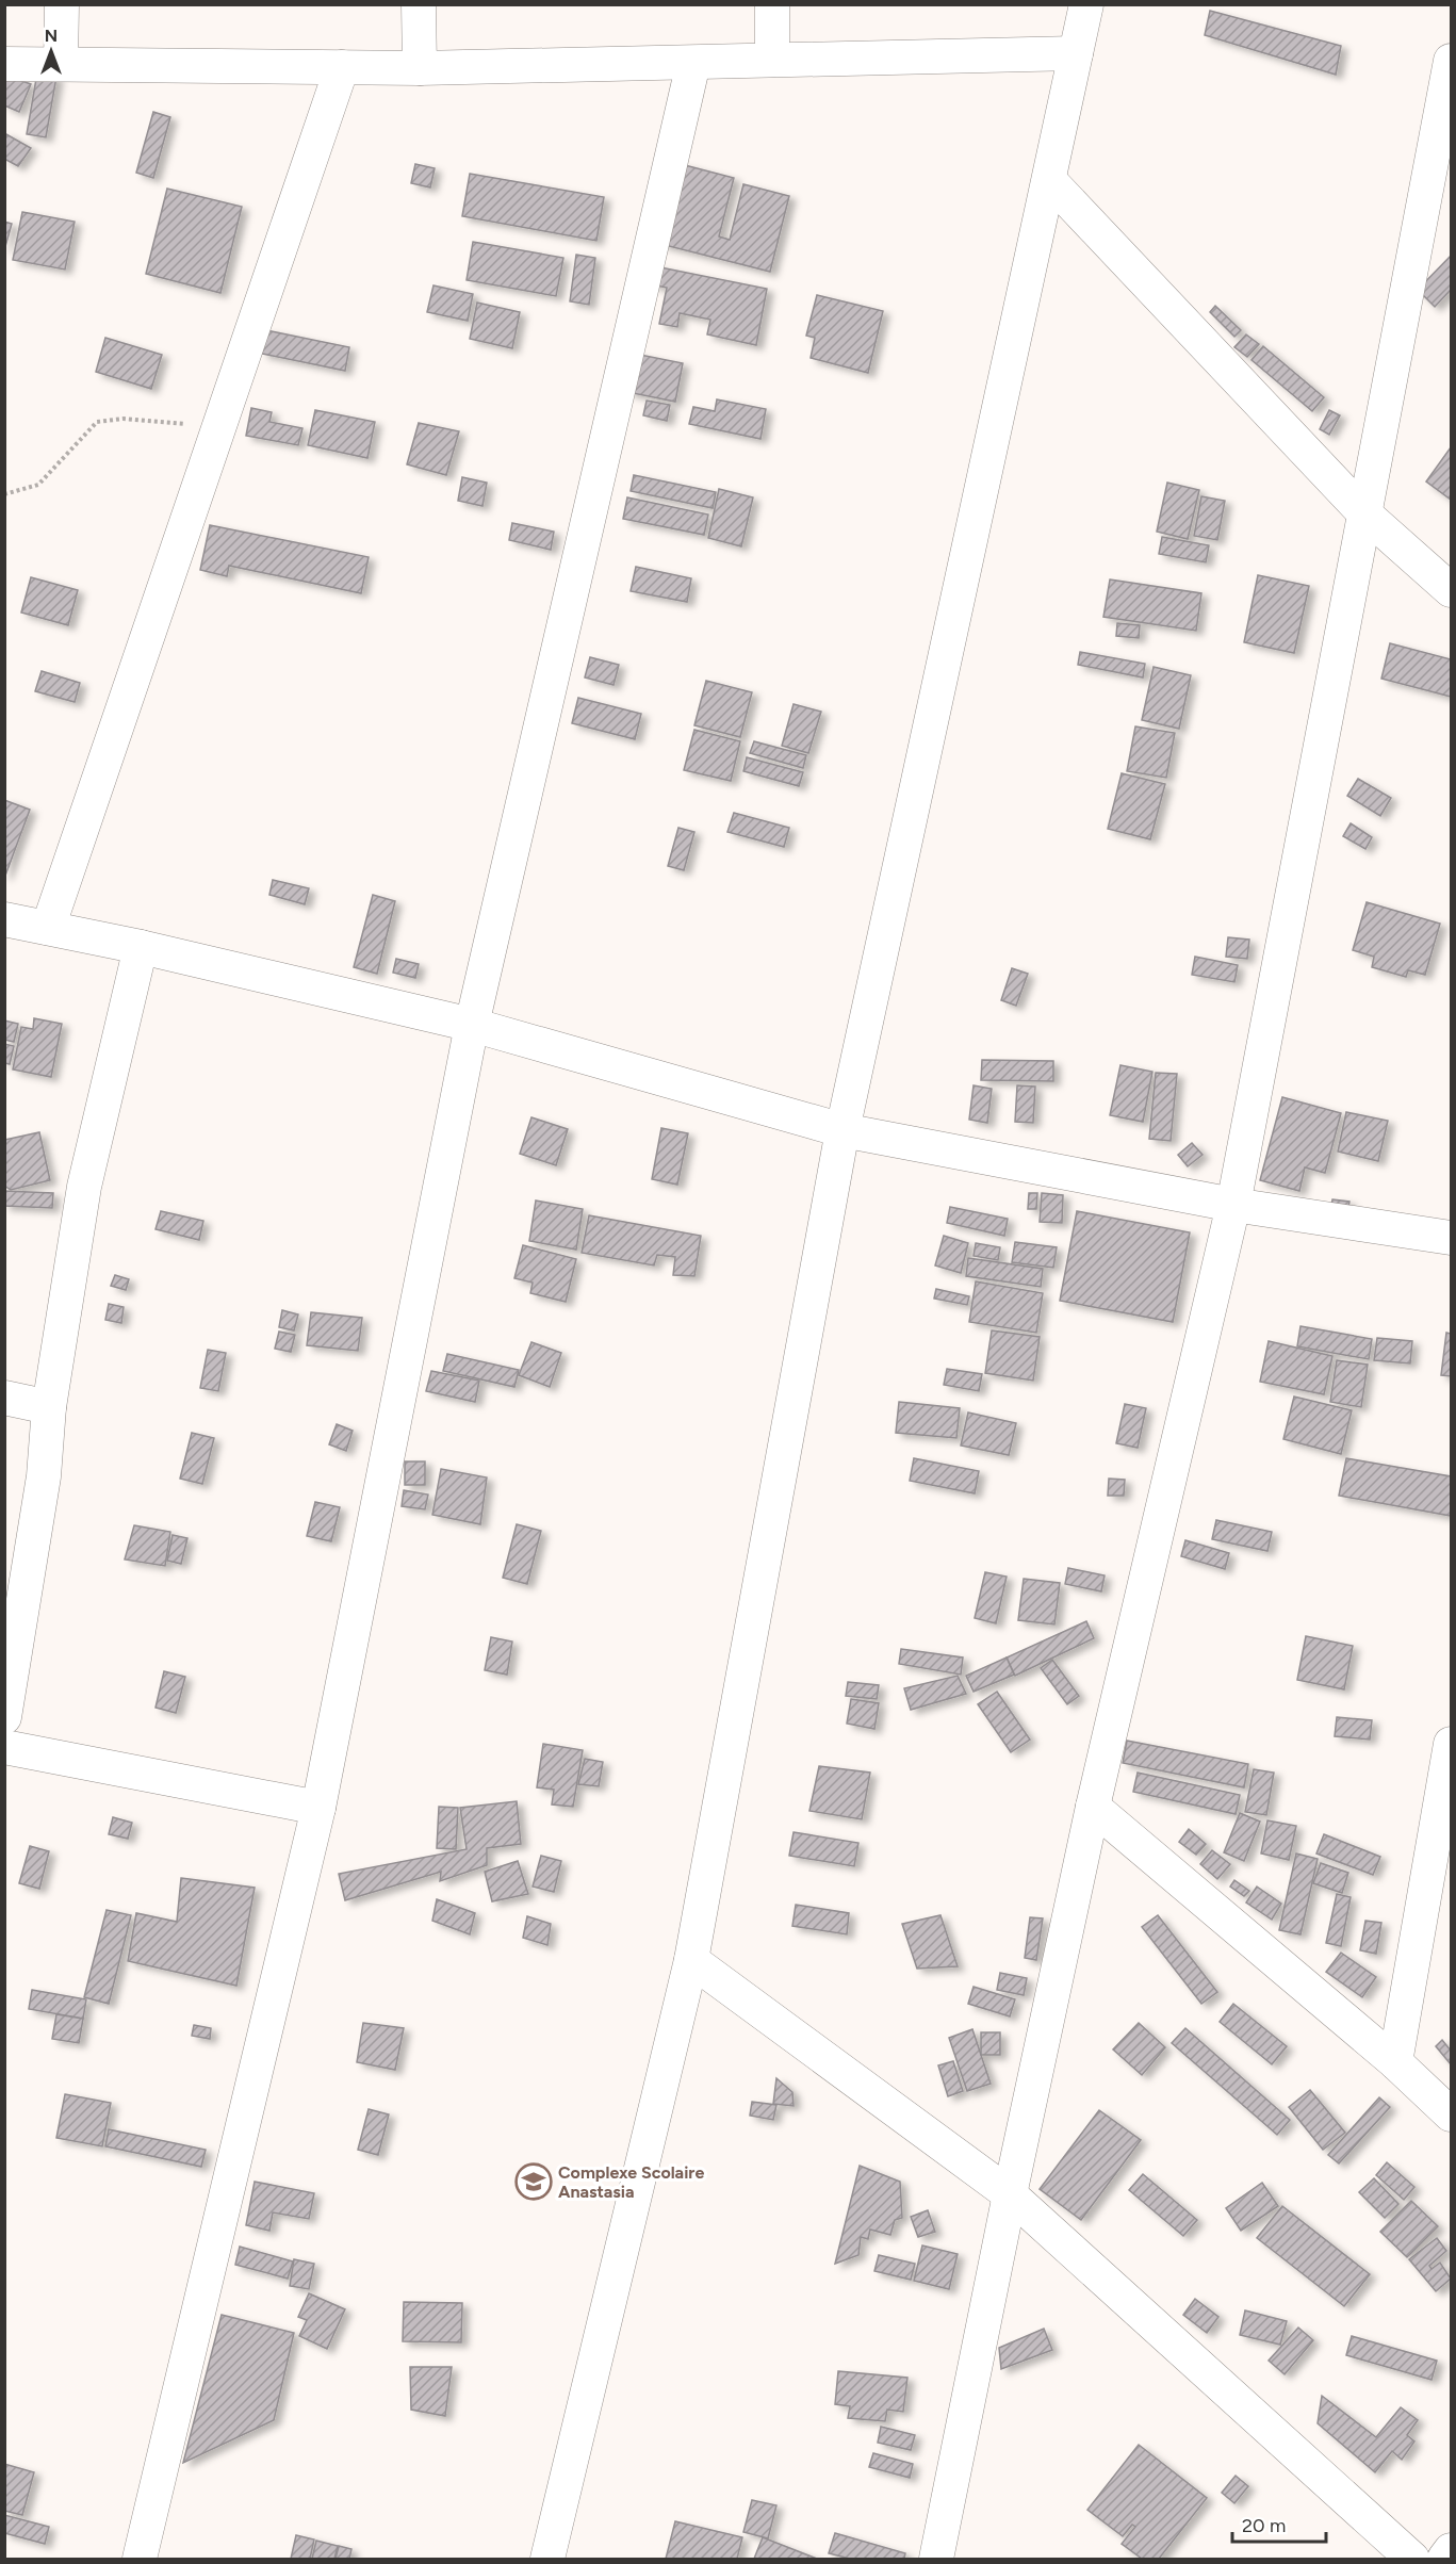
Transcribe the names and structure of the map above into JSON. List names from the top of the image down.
{
  "places": {
    "school or university": ["Complexe Scolaire Anastasia"]
  },
  "scale_bar": "20 m",
  "north": "top"
}
